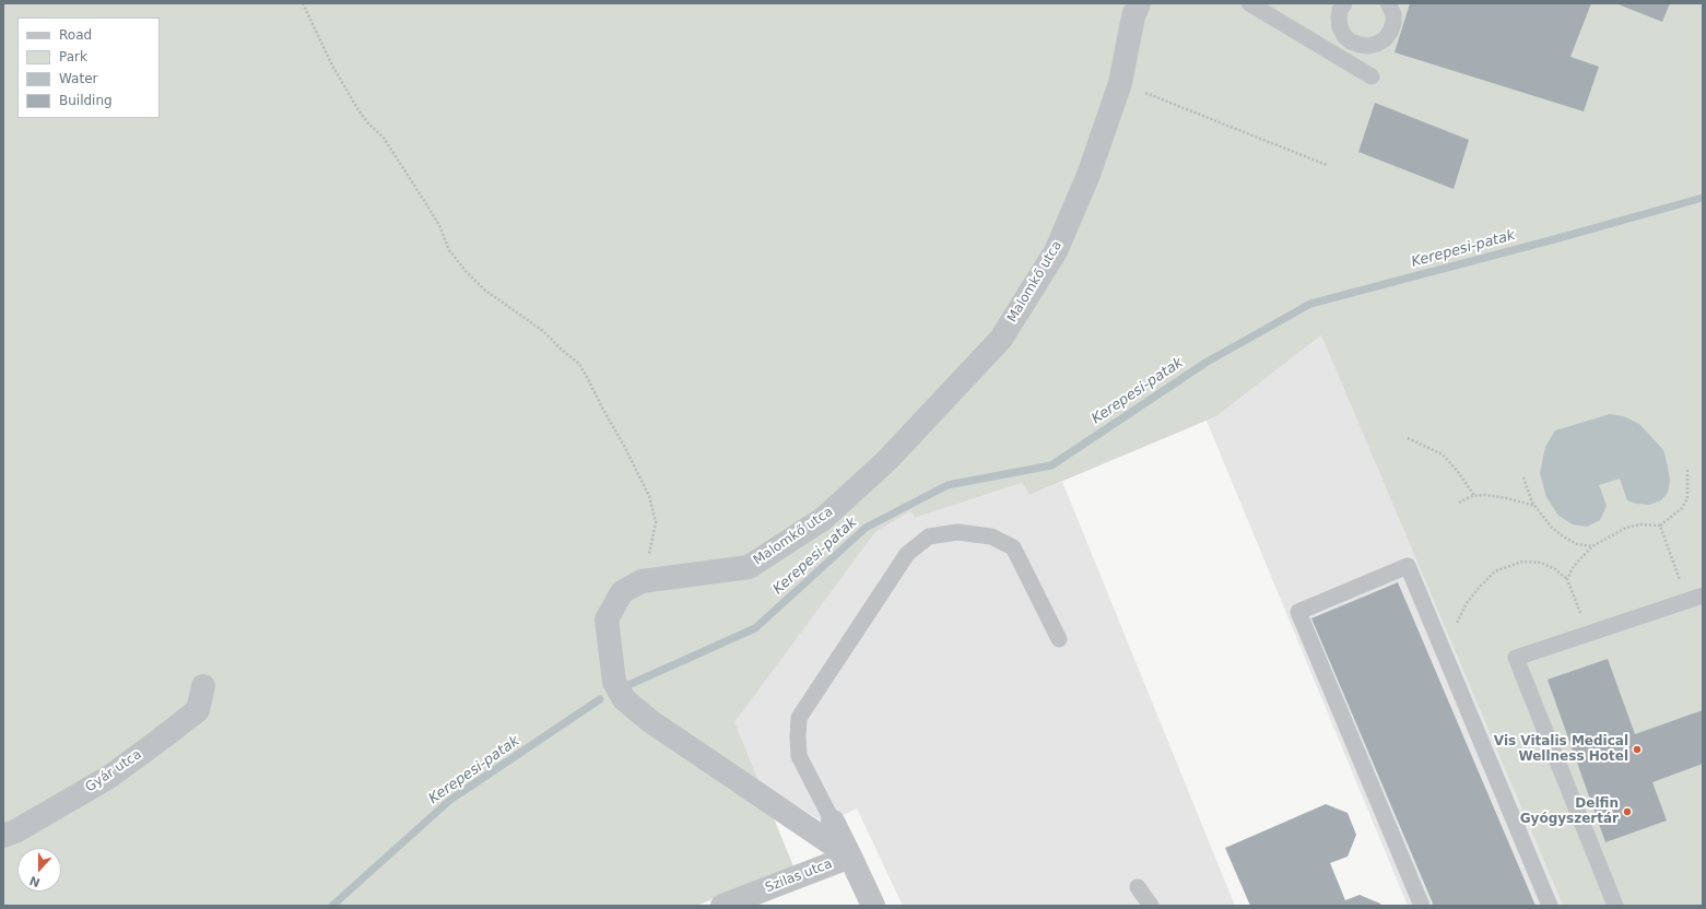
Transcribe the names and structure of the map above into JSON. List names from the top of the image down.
{
  "streets": {
    "street": ["Malomkő utca", "Gyár utca", "Szilas utca"]
  },
  "crossings": [
    ["Malomkő utca", "Szilas utca"]
  ],
  "water": ["Kerepesi-patak"],
  "places": ["Vis Vitalis Medical Wellness Hotel", "Delfin Gyógyszertár"],
  "legend": [
    "Road",
    "Park",
    "Water",
    "Building"
  ],
  "north": "bottom"
}
